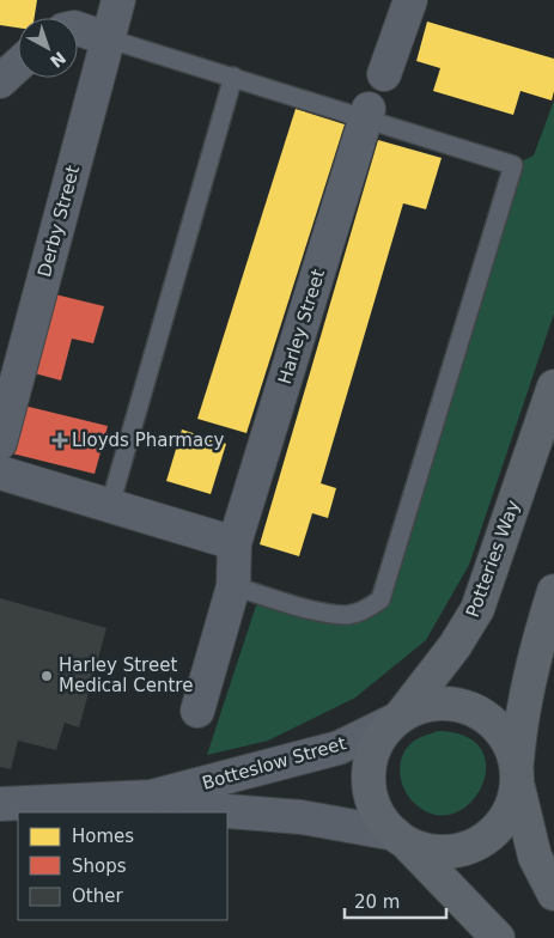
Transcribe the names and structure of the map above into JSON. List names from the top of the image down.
{
  "streets": {
    "highway": ["Potteries Way"],
    "street": ["Derby Street", "Harley Street", "Botteslow Street"]
  },
  "crossings": [
    ["Potteries Way", "Botteslow Street"]
  ],
  "places": {
    "health": ["Lloyds Pharmacy"],
    "other": ["Harley Street Medical Centre"]
  },
  "legend": ["Homes", "Shops", "Other"],
  "scale_bar": "20 m",
  "north": "bottom right"
}
